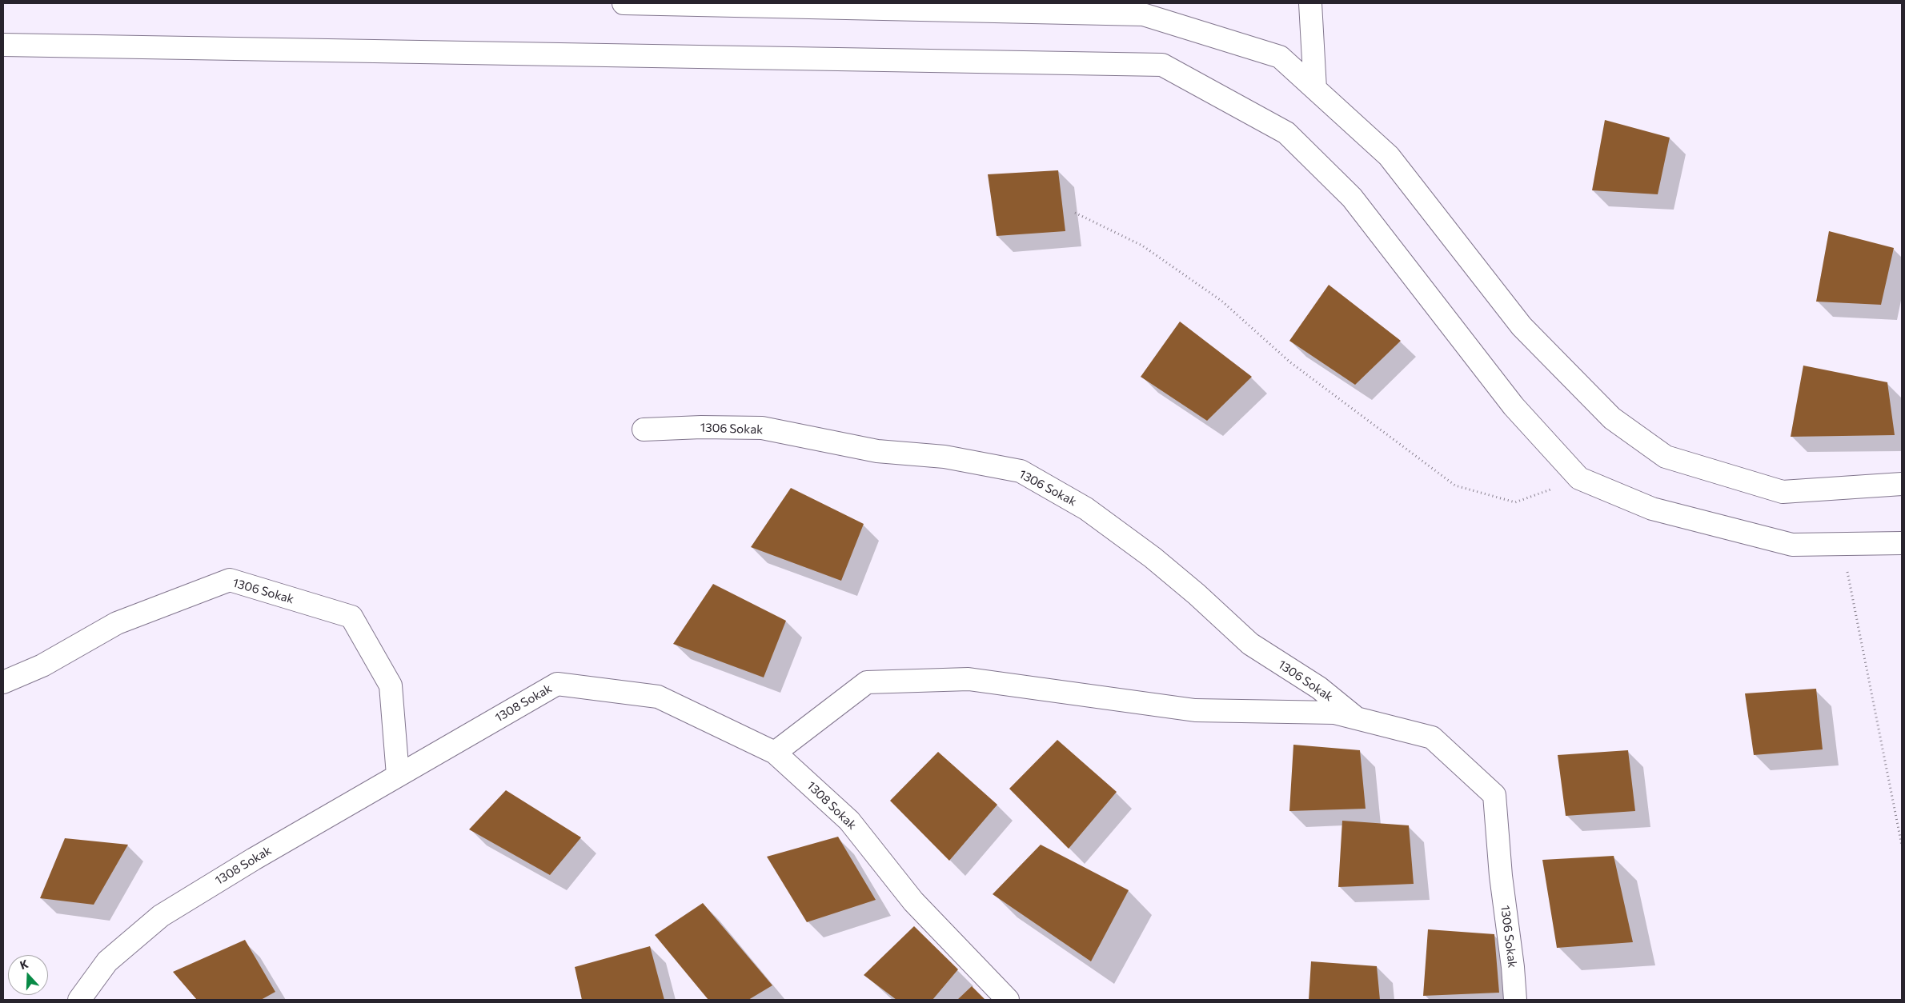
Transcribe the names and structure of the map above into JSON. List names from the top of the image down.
{
  "streets": {
    "street": ["1306 Sokak", "1308 Sokak"]
  },
  "crossings": [
    ["1306 Sokak", "1308 Sokak"]
  ],
  "north": "top"
}
